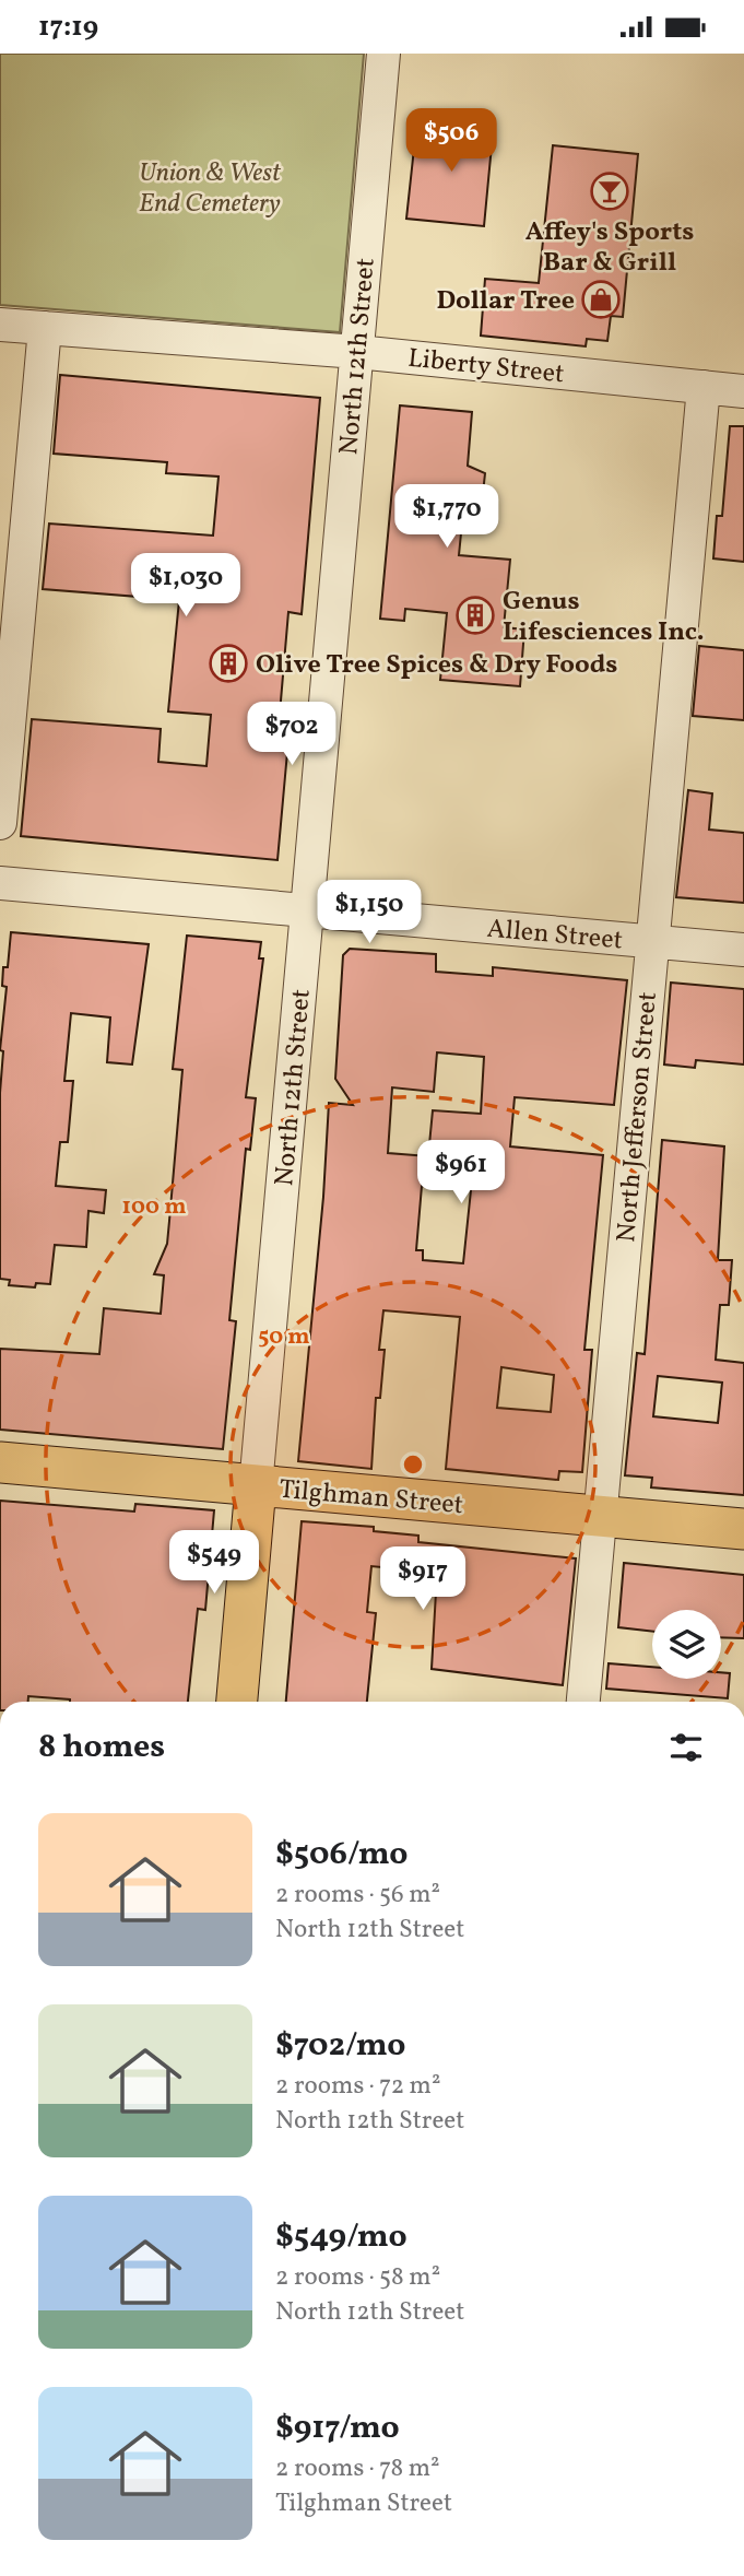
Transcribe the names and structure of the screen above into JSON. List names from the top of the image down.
{
  "streets": {
    "main road": ["North 12th Street", "Tilghman Street"],
    "street": ["Liberty Street", "Allen Street", "North Jefferson Street"]
  },
  "crossings": [
    ["North 12th Street", "Liberty Street"],
    ["North 12th Street", "Allen Street"],
    ["North 12th Street", "Tilghman Street"],
    ["Liberty Street", "North Jefferson Street"],
    ["Allen Street", "North Jefferson Street"],
    ["North Jefferson Street", "Tilghman Street"]
  ],
  "parks": ["Union & West End Cemetery"],
  "places": {
    "bar": ["Affey's Sports Bar & Grill"],
    "shop": ["Dollar Tree"],
    "building": ["Genus Lifesciences Inc.", "Olive Tree Spices & Dry Foods"]
  },
  "page": {
    "status": "17:19",
    "price": [
      "$506",
      "$1,770",
      "$1,030",
      "$702",
      "$1,150",
      "$961",
      "$549",
      "$917"
    ],
    "heading": "8 homes",
    "list": [
      {
        "name": "$506/mo",
        "note": "2 rooms · 56 m² · North 12th Street"
      },
      {
        "name": "$702/mo",
        "note": "2 rooms · 72 m² · North 12th Street"
      },
      {
        "name": "$549/mo",
        "note": "2 rooms · 58 m² · North 12th Street"
      },
      {
        "name": "$917/mo",
        "note": "2 rooms · 78 m² · Tilghman Street"
      }
    ]
  },
  "rings": ["100 m", "50 m"]
}
